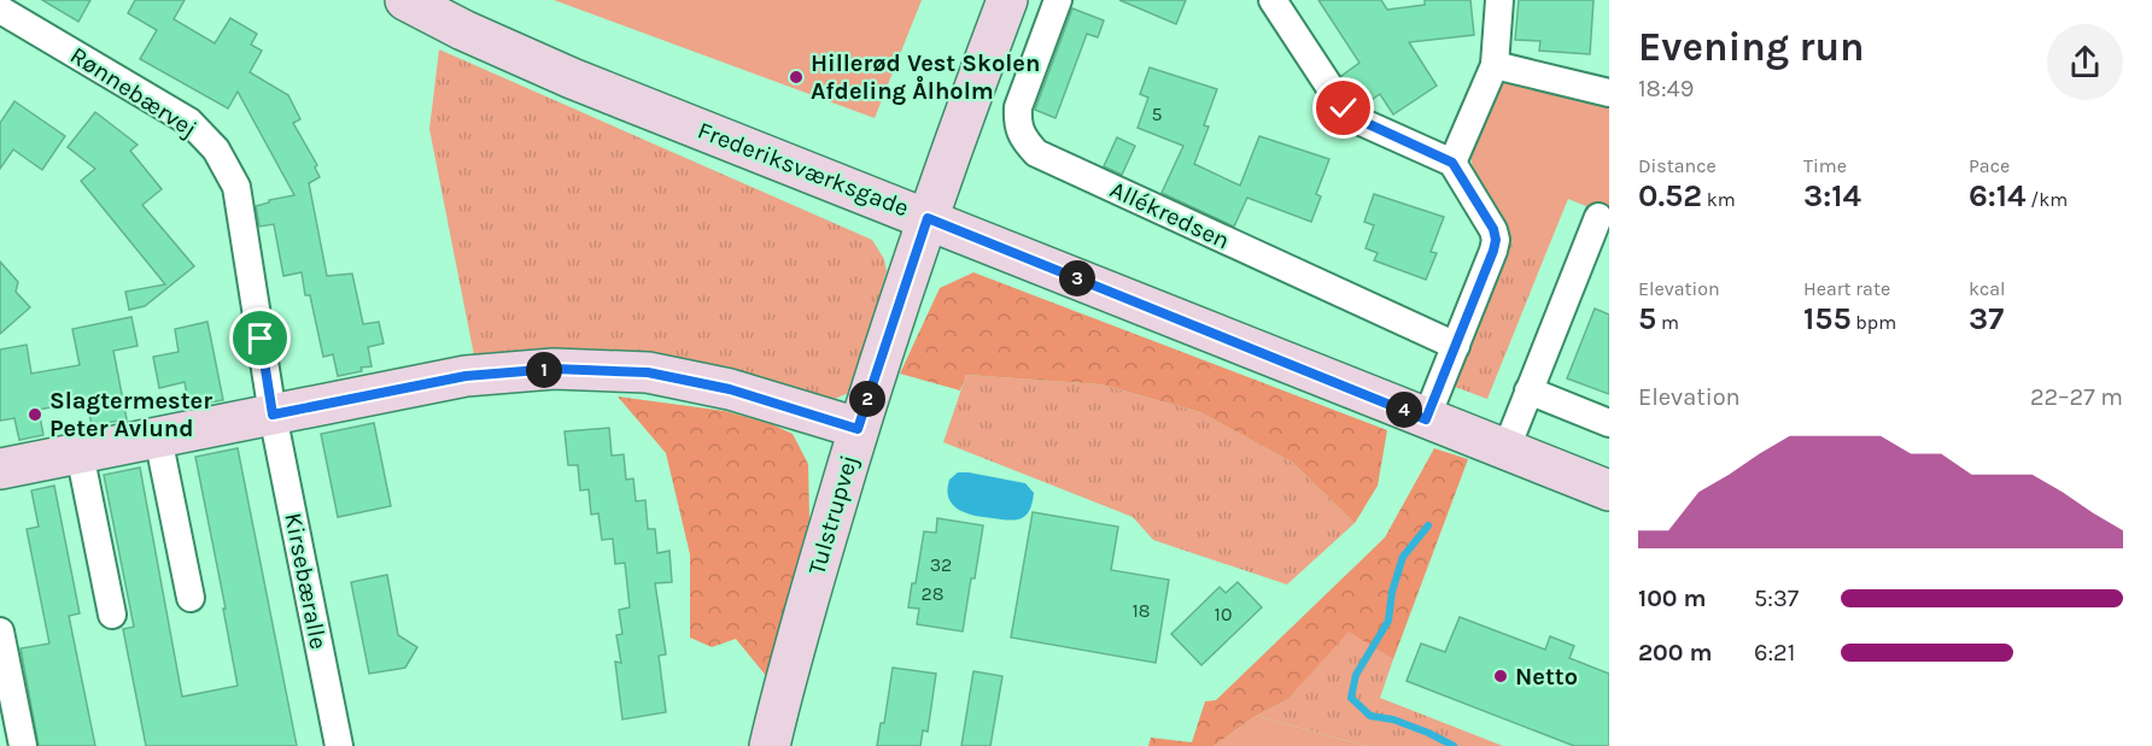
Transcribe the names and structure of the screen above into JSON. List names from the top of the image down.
{
  "streets": {
    "street": [
      "Rønnebærvej",
      "Frederiksværksgade",
      "Allékredsen",
      "Tulstrupvej",
      "Kirsebæralle"
    ]
  },
  "crossings": [
    ["Rønnebærvej", "Kirsebæralle"],
    ["Frederiksværksgade", "Tulstrupvej"]
  ],
  "places": ["Hillerød Vest Skolen Afdeling Ålholm", "Slagtermester Peter Avlund", "Netto"],
  "house_numbers": [
    "5",
    "32",
    "28",
    "18",
    "10"
  ],
  "page": {
    "heading": ["Evening run", "18:49"],
    "stats": [
      ["Distance", "0.52 km"],
      ["Time", "3:14"],
      ["Pace", "6:14 /km"],
      ["Elevation", "5 m"],
      ["Heart rate", "155 bpm"],
      ["kcal", "37"]
    ],
    "pins": [
      "3",
      "1",
      "2",
      "4"
    ],
    "chart": ["Elevation", "22–27 m"],
    "list": [
      {
        "name": "100 m",
        "note": "5:37"
      },
      {
        "name": "200 m",
        "note": "6:21"
      }
    ]
  }
}
